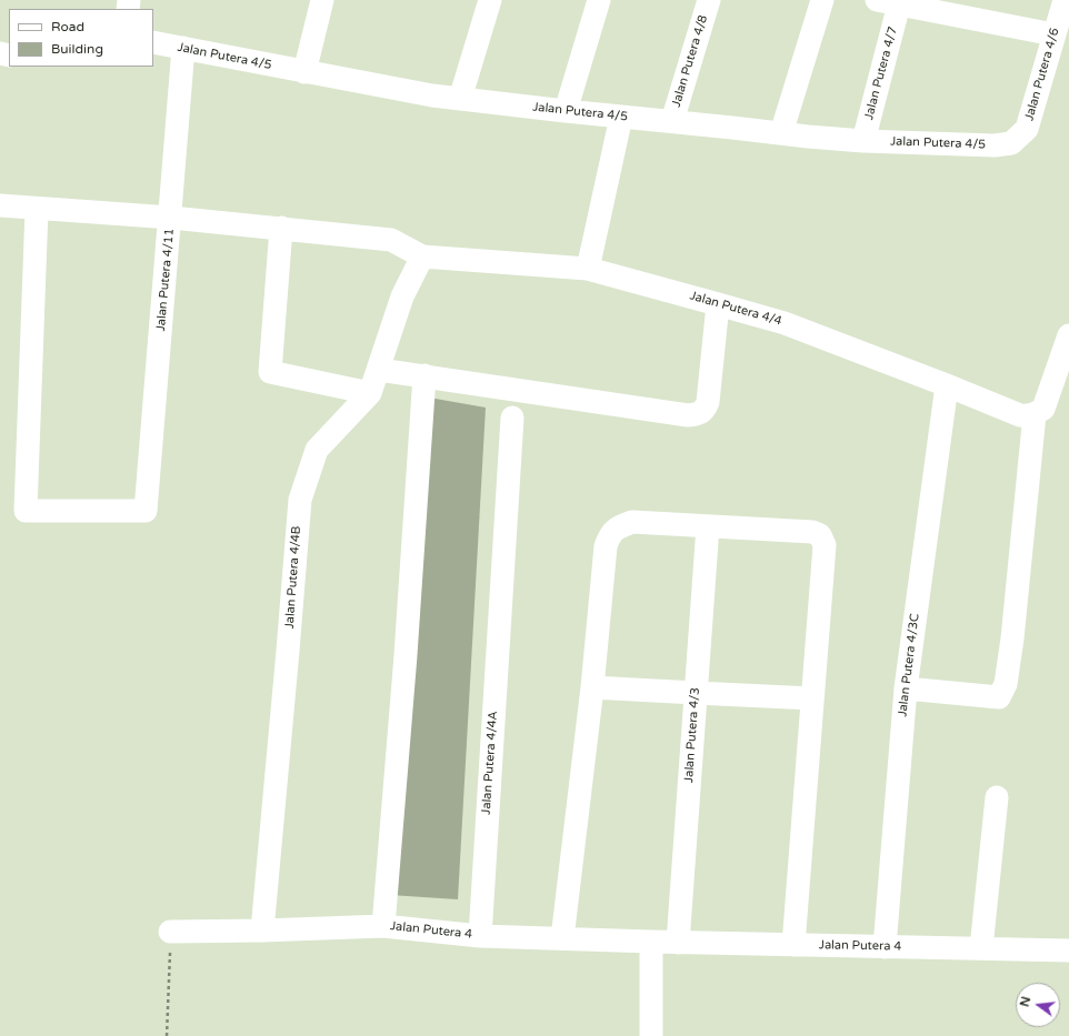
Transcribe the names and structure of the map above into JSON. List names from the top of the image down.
{
  "streets": {
    "street": [
      "Jalan Putera 4/5",
      "Jalan Putera 4/8",
      "Jalan Putera 4/7",
      "Jalan Putera 4/6",
      "Jalan Putera 4/11",
      "Jalan Putera 4/4",
      "Jalan Putera 4/4B",
      "Jalan Putera 4/3C",
      "Jalan Putera 4/3",
      "Jalan Putera 4/4A",
      "Jalan Putera 4"
    ]
  },
  "crossings": [
    ["Jalan Putera 4/5", "Jalan Putera 4/8"],
    ["Jalan Putera 4/5", "Jalan Putera 4/7"],
    ["Jalan Putera 4/5", "Jalan Putera 4/6"],
    ["Jalan Putera 4/5", "Jalan Putera 4/11"],
    ["Jalan Putera 4/4", "Jalan Putera 4/4B"],
    ["Jalan Putera 4/4", "Jalan Putera 4/3C"],
    ["Jalan Putera 4/4B", "Jalan Putera 4"],
    ["Jalan Putera 4/3C", "Jalan Putera 4"],
    ["Jalan Putera 4/3", "Jalan Putera 4"],
    ["Jalan Putera 4/4A", "Jalan Putera 4"]
  ],
  "legend": ["Road", "Building"],
  "north": "left"
}
